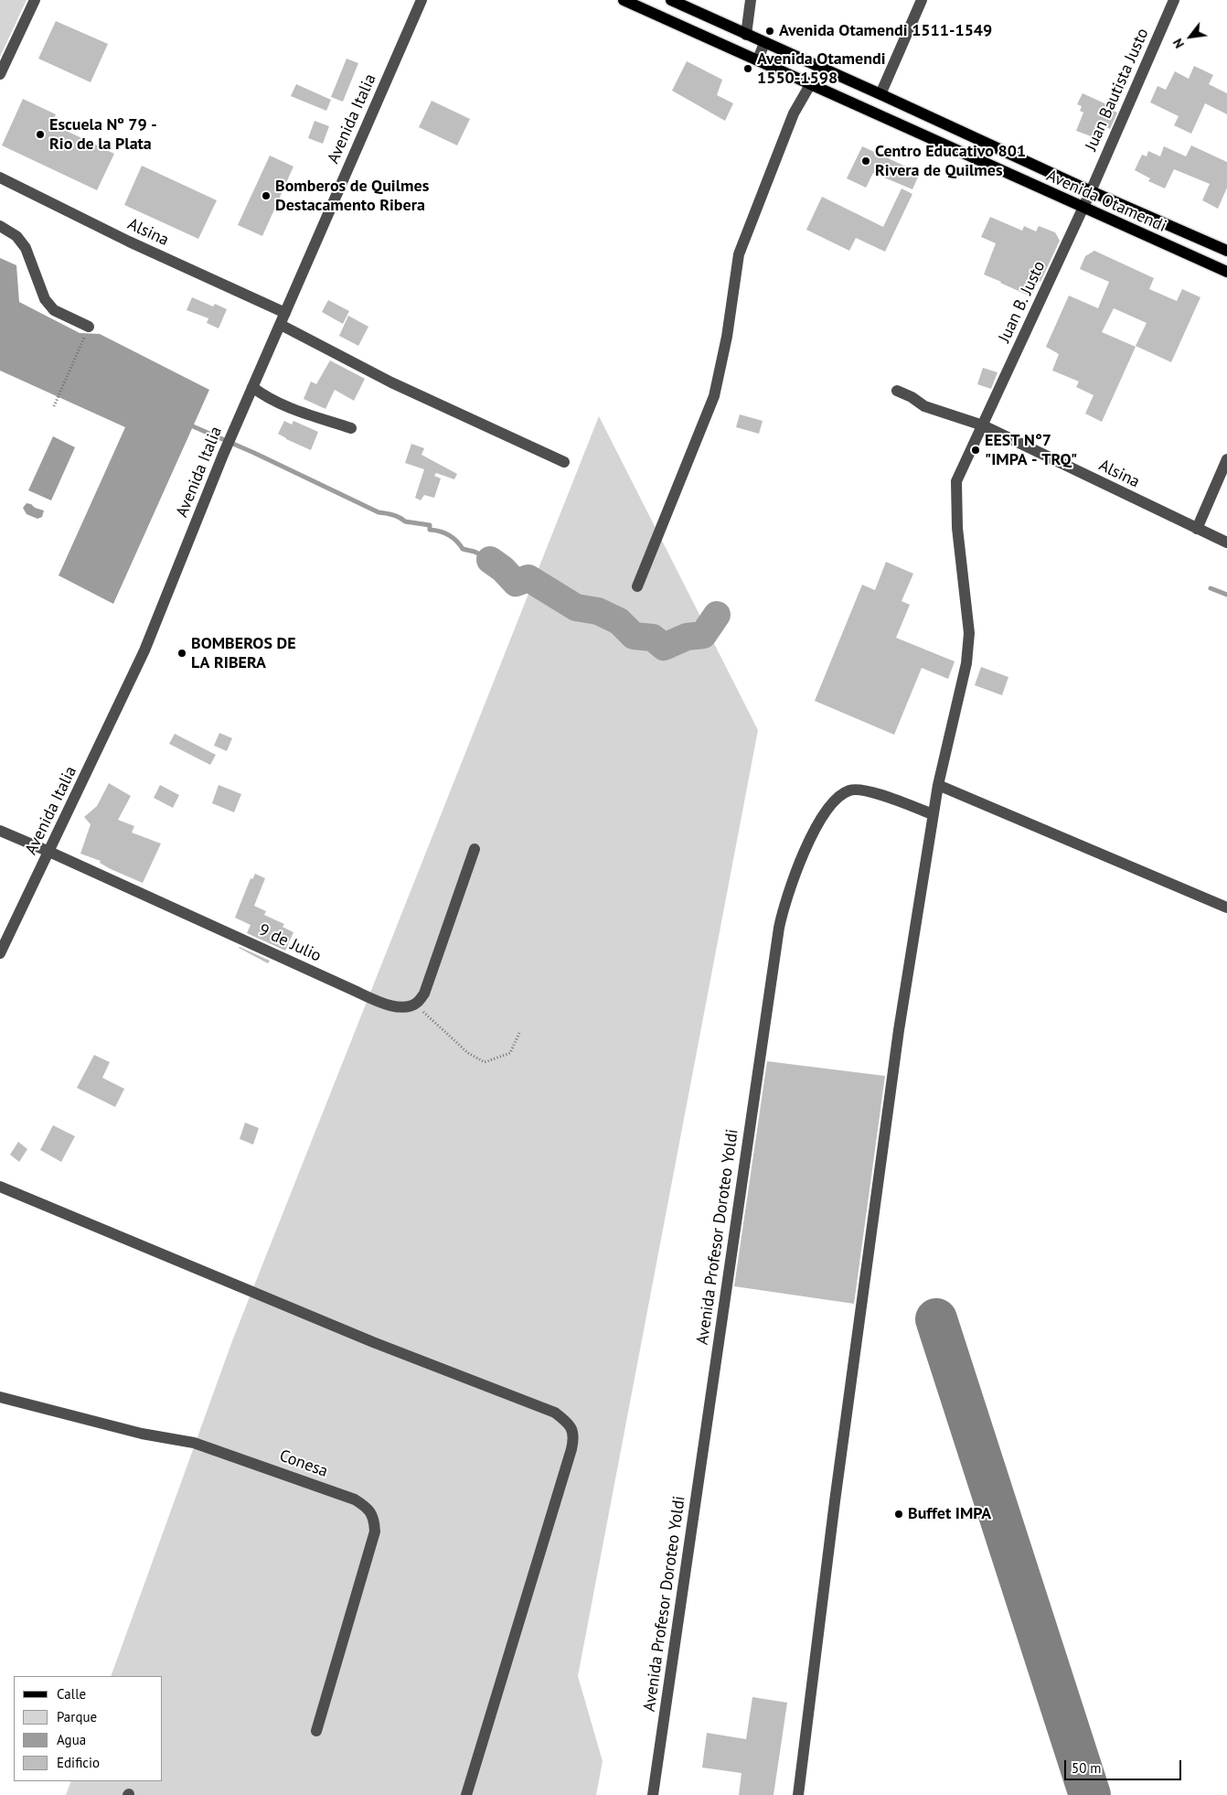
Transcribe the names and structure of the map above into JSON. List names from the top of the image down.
{
  "streets": {
    "main road": ["Avenida Otamendi"],
    "street": [
      "Juan Bautista Justo",
      "Avenida Italia",
      "Alsina",
      "Juan B. Justo",
      "9 de Julio",
      "Avenida Profesor Doroteo Yoldi",
      "Conesa"
    ]
  },
  "crossings": [
    ["Juan Bautista Justo", "Avenida Otamendi"],
    ["Juan Bautista Justo", "Juan B. Justo"],
    ["Avenida Italia", "Alsina"],
    ["Avenida Italia", "9 de Julio"],
    ["Avenida Otamendi", "Juan B. Justo"],
    ["Alsina", "Juan B. Justo"],
    ["Juan B. Justo", "Avenida Profesor Doroteo Yoldi"]
  ],
  "places": [
    "Avenida Otamendi 1511-1549",
    "Avenida Otamendi 1550-1598",
    "Escuela Nº 79 - Rio de la Plata",
    "Centro Educativo 801 Rivera de Quilmes",
    "Bomberos de Quilmes Destacamento Ribera",
    "EEST N°7 \"IMPA - TRQ\"",
    "BOMBEROS DE LA RIBERA",
    "Buffet IMPA"
  ],
  "legend": [
    "Calle",
    "Parque",
    "Agua",
    "Edificio"
  ],
  "scale_bar": "50 m",
  "north": "bottom left"
}
